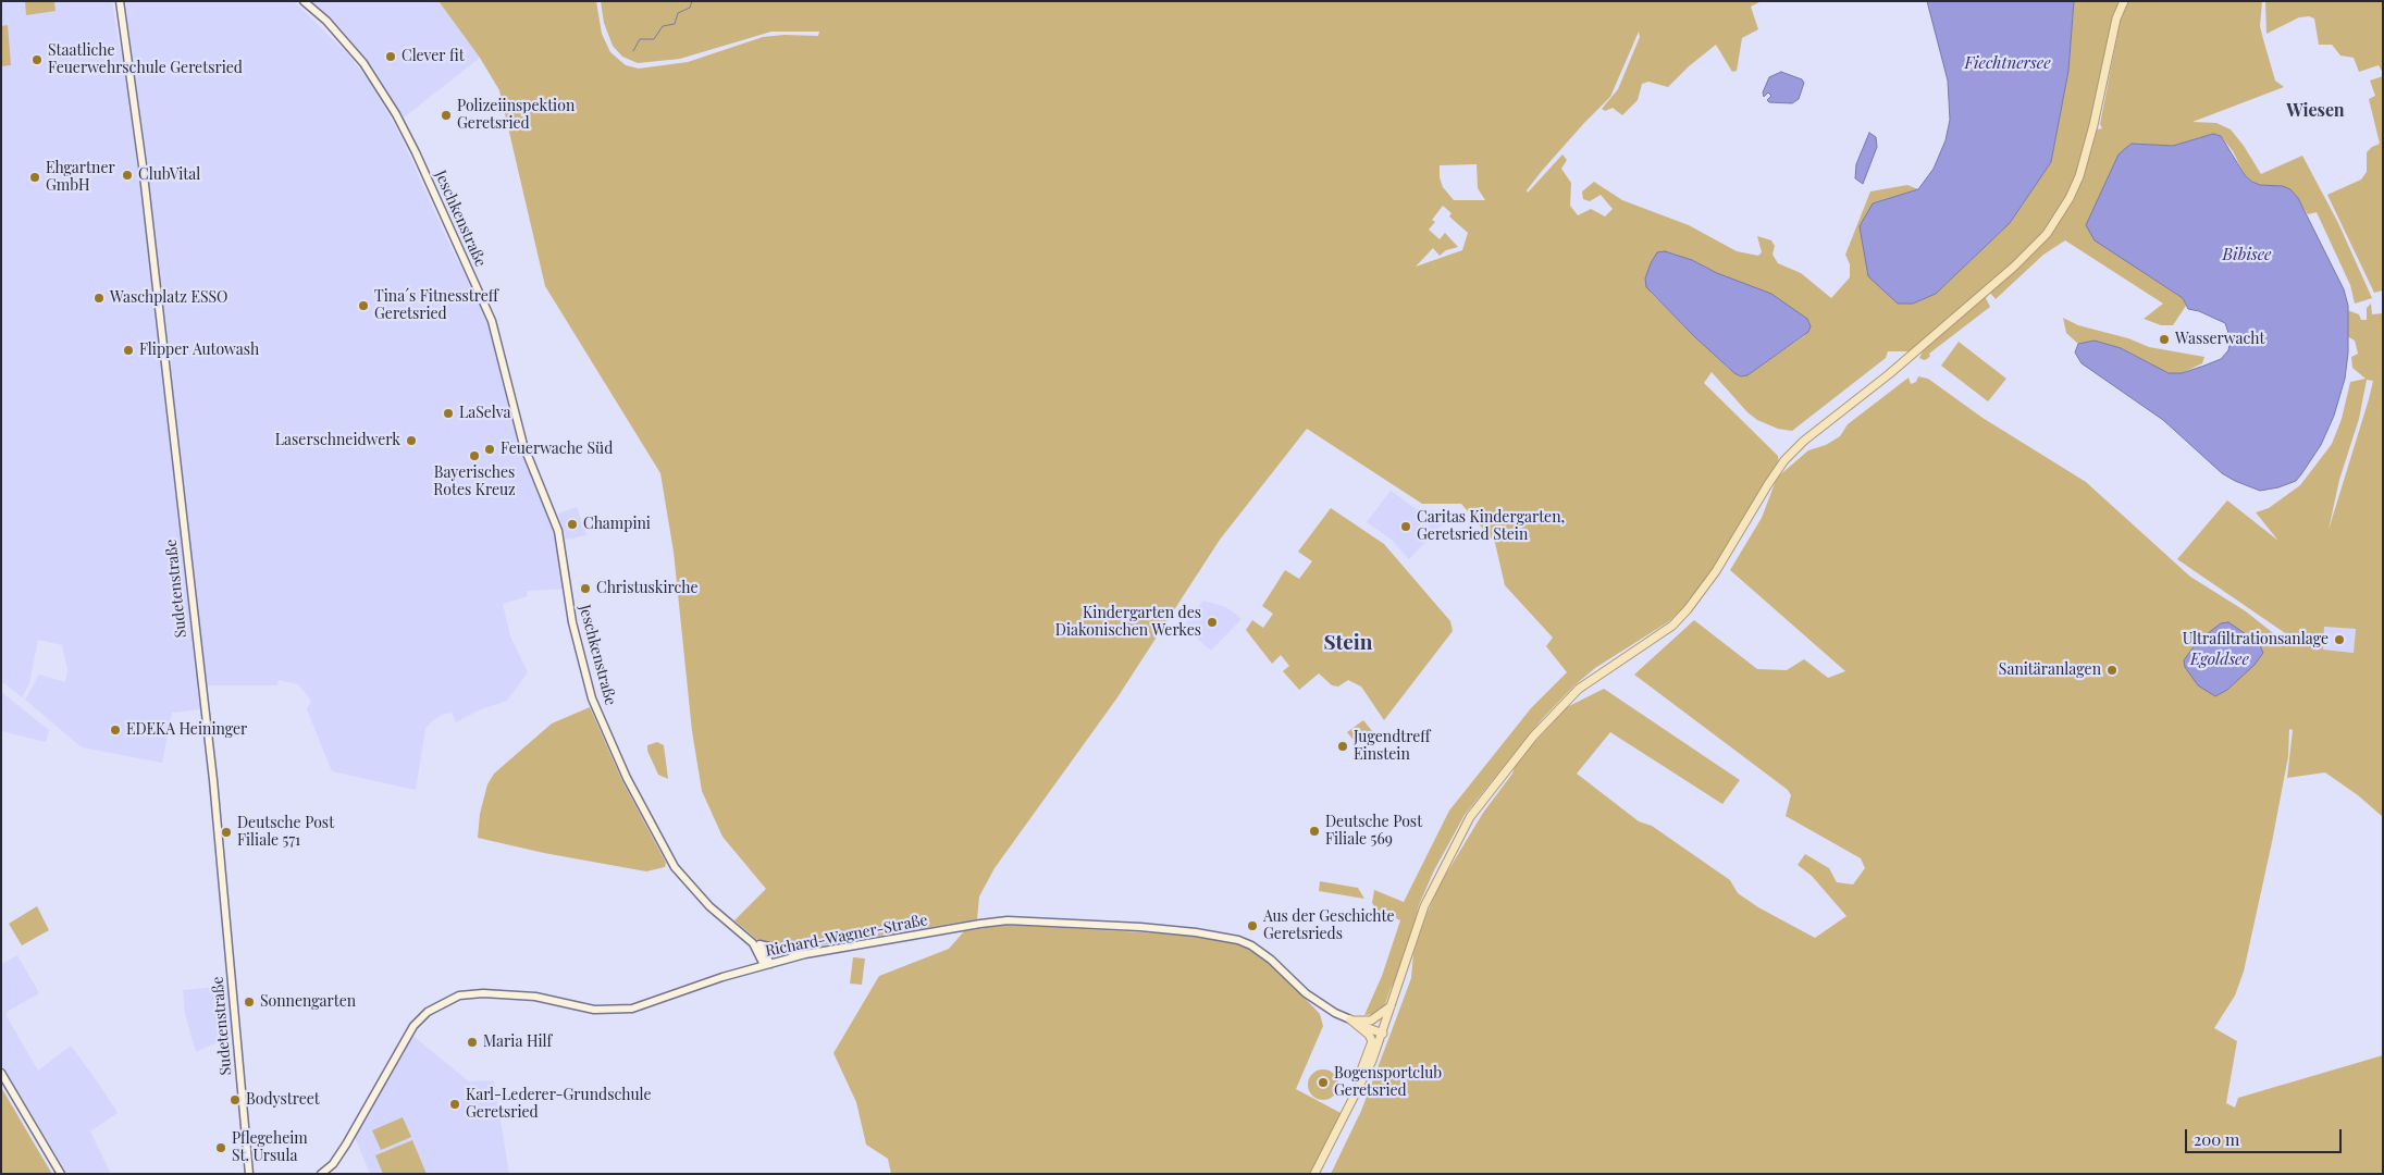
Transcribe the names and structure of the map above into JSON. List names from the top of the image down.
{
  "streets": {
    "street": ["Jeschkenstraße", "Sudetenstraße", "Richard-Wagner-Straße"]
  },
  "crossings": [
    ["Jeschkenstraße", "Richard-Wagner-Straße"]
  ],
  "districts": ["Wiesen", "Stein"],
  "water": ["Fiechtnersee", "Bibisee", "Egoldsee"],
  "places": [
    "Clever fit",
    "Staatliche Feuerwehrschule Geretsried",
    "Polizeiinspektion Geretsried",
    "ClubVital",
    "Ehgartner GmbH",
    "Waschplatz ESSO",
    "Tina´s Fitnesstreff Geretsried",
    "Wasserwacht",
    "Flipper Autowash",
    "LaSelva",
    "Laserschneidwerk",
    "Feuerwache Süd",
    "Bayerisches Rotes Kreuz",
    "Champini",
    "Caritas Kindergarten, Geretsried Stein",
    "Christuskirche",
    "Kindergarten des Diakonischen Werkes",
    "Ultrafiltrationsanlage",
    "Sanitäranlagen",
    "EDEKA Heininger",
    "Jugendtreff Einstein",
    "Deutsche Post Filiale 569",
    "Deutsche Post Filiale 571",
    "Aus der Geschichte Geretsrieds",
    "Sonnengarten",
    "Maria Hilf",
    "Bogensportclub Geretsried",
    "Bodystreet",
    "Karl-Lederer-Grundschule Geretsried",
    "Pflegeheim St. Ursula"
  ],
  "scale_bar": "200 m"
}
